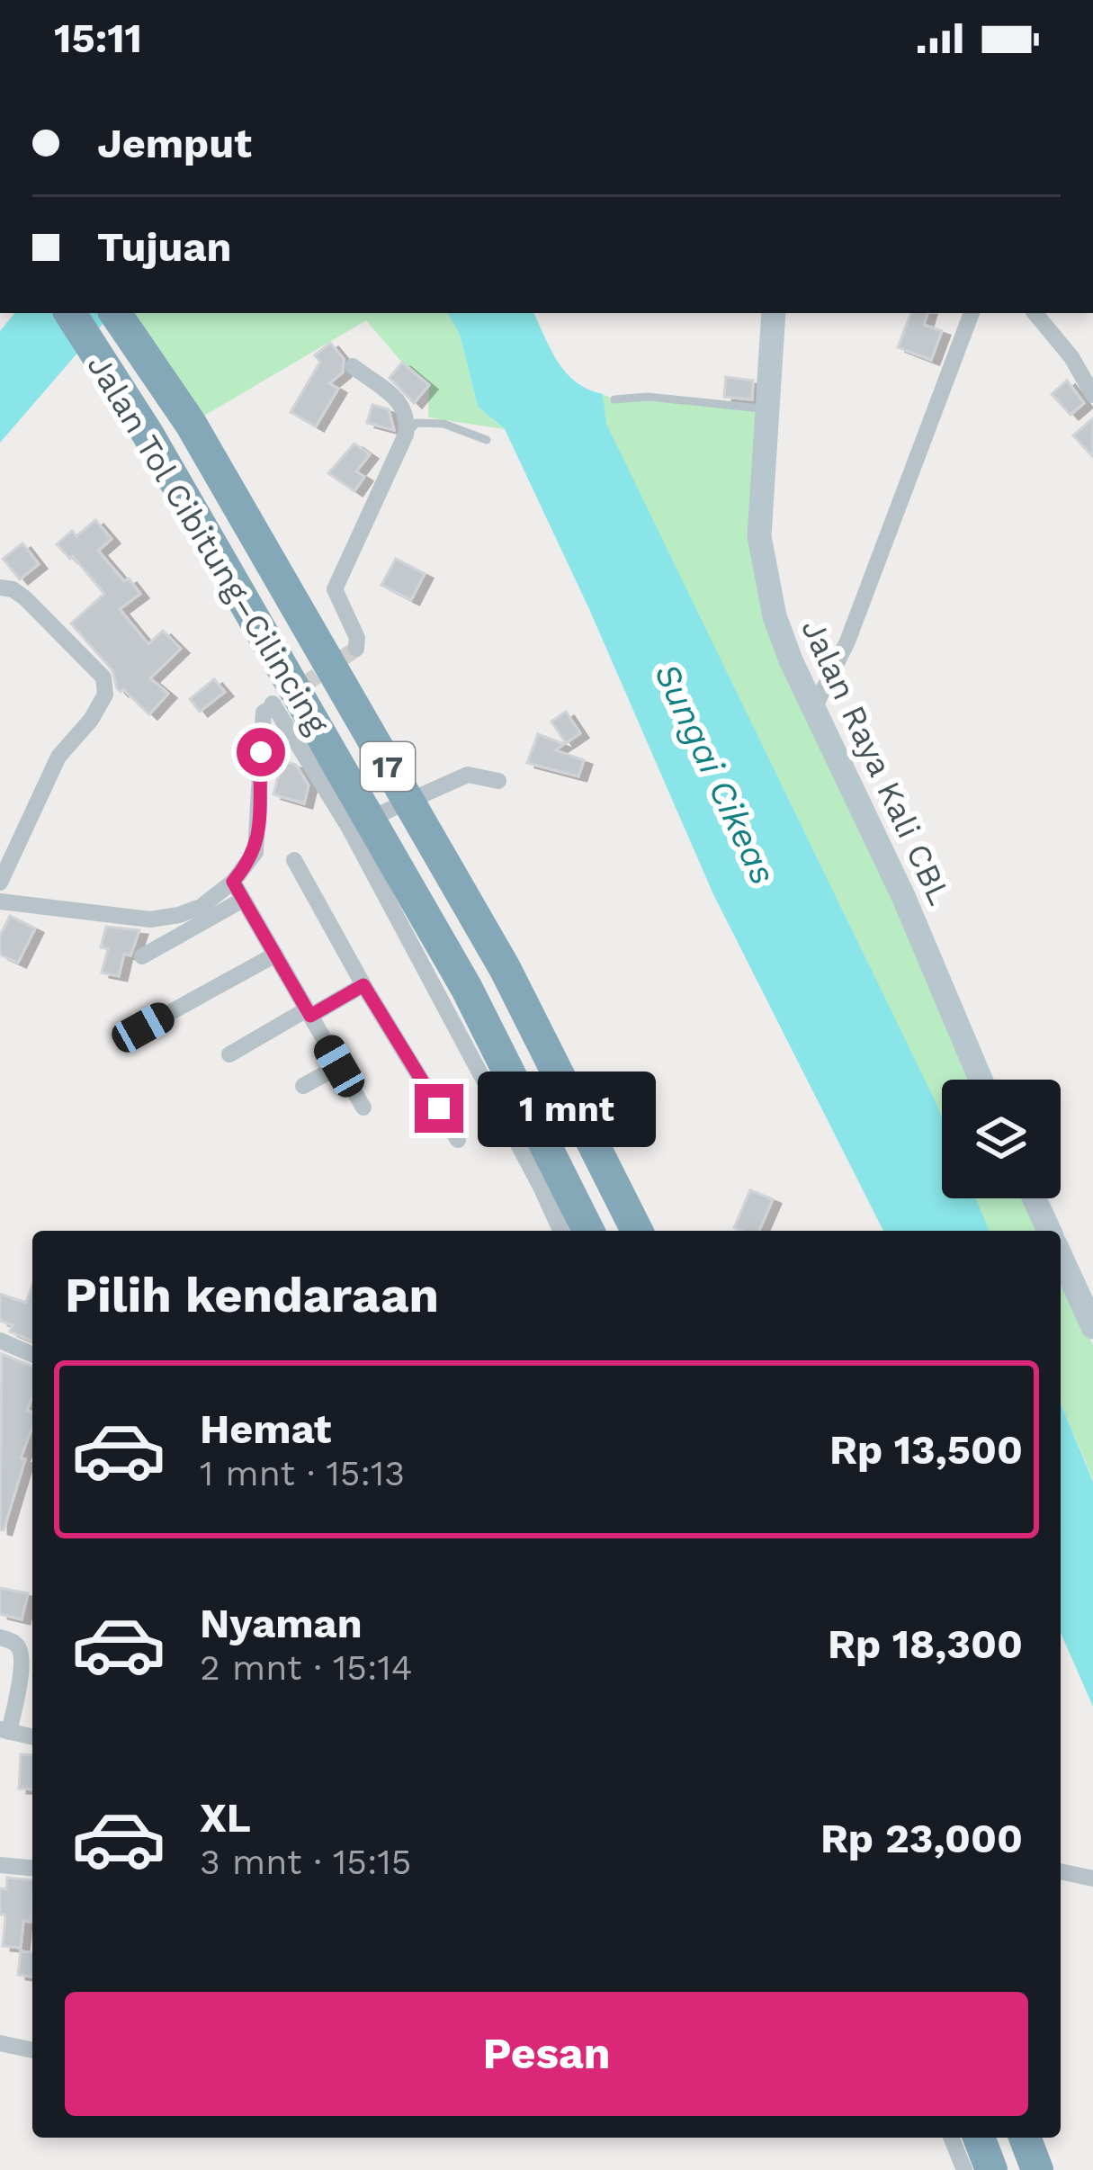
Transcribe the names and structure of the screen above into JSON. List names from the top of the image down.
{
  "streets": {
    "highway": ["Jalan Tol Cibitung–Cilincing", "17"],
    "street": ["Jalan Raya Kali CBL"]
  },
  "water": ["Sungai Cikeas"],
  "page": {
    "status": "15:11",
    "banner": ["Jemput", "Tujuan"],
    "bubble": "1 mnt",
    "heading": "Pilih kendaraan",
    "list": [
      {
        "name": "Hemat",
        "note": "1 mnt · 15:13",
        "value": "Rp 13,500"
      },
      {
        "name": "Nyaman",
        "note": "2 mnt · 15:14",
        "value": "Rp 18,300"
      },
      {
        "name": "XL",
        "note": "3 mnt · 15:15",
        "value": "Rp 23,000"
      }
    ],
    "buttons": "Pesan"
  }
}
